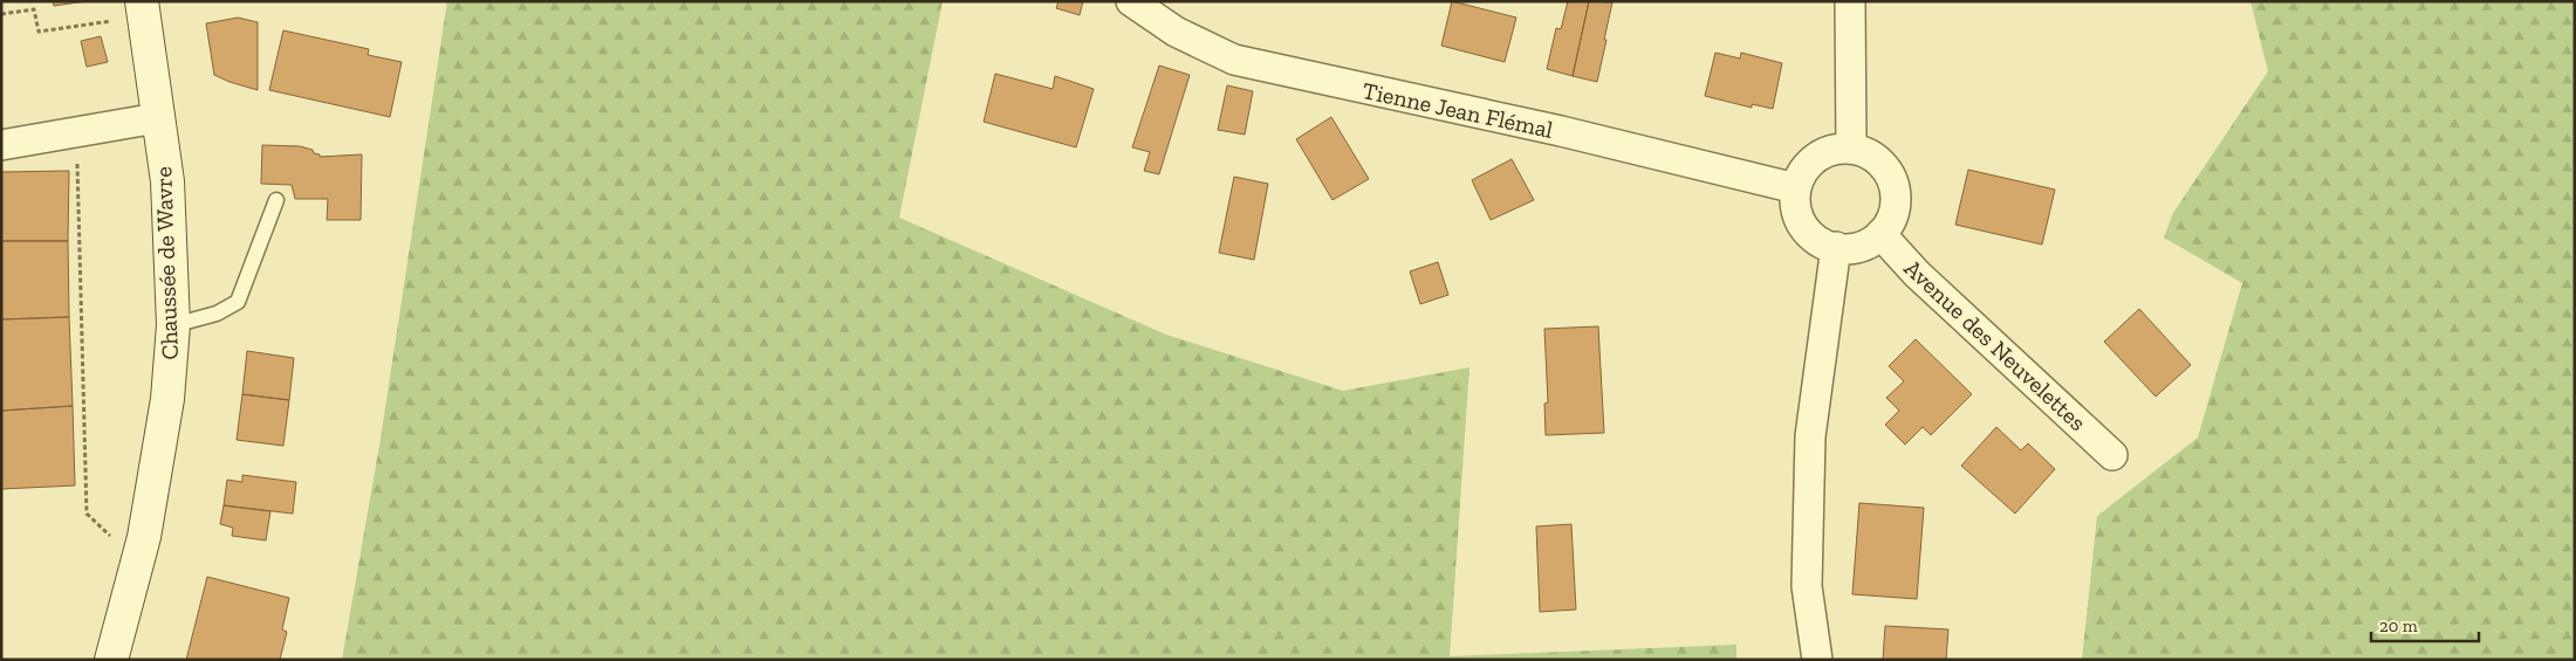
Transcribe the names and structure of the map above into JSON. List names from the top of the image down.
{
  "streets": {
    "main road": ["Chaussée de Wavre"],
    "street": ["Tienne Jean Flémal", "Avenue des Neuvelettes"]
  },
  "crossings": [
    ["Tienne Jean Flémal", "Avenue des Neuvelettes"]
  ],
  "scale_bar": "20 m"
}
